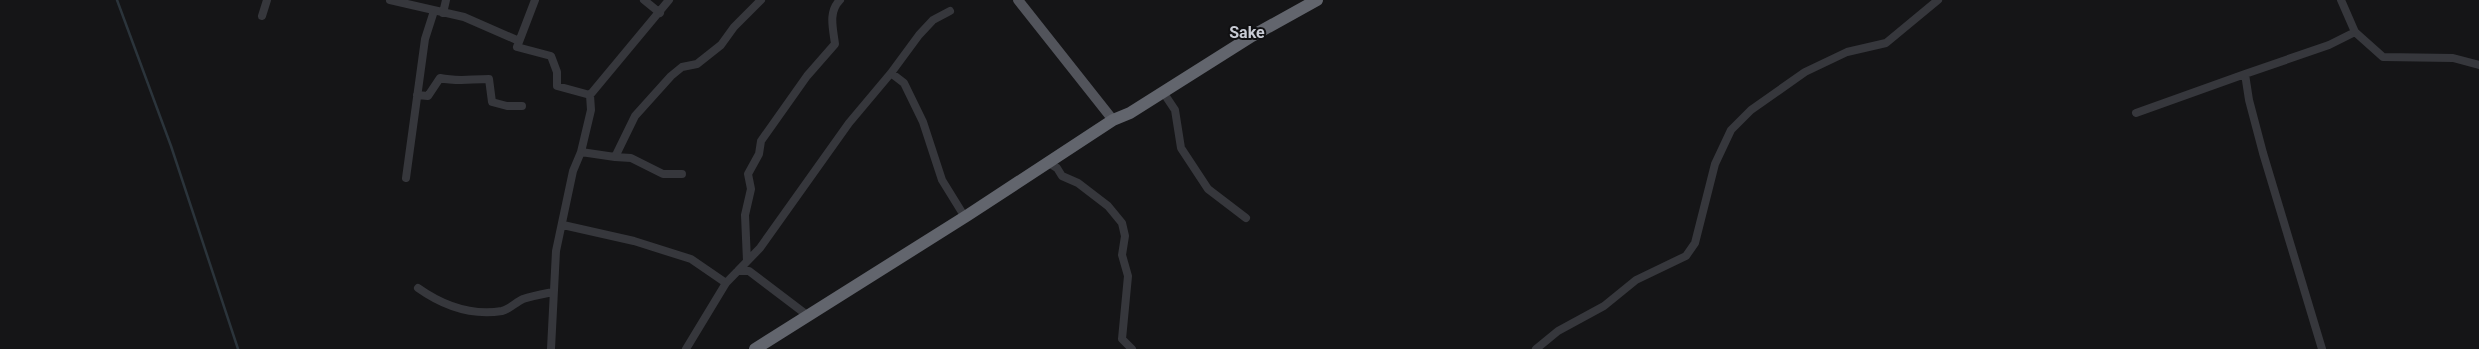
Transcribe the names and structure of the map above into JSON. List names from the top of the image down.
{
  "districts": ["Sake"]
}
